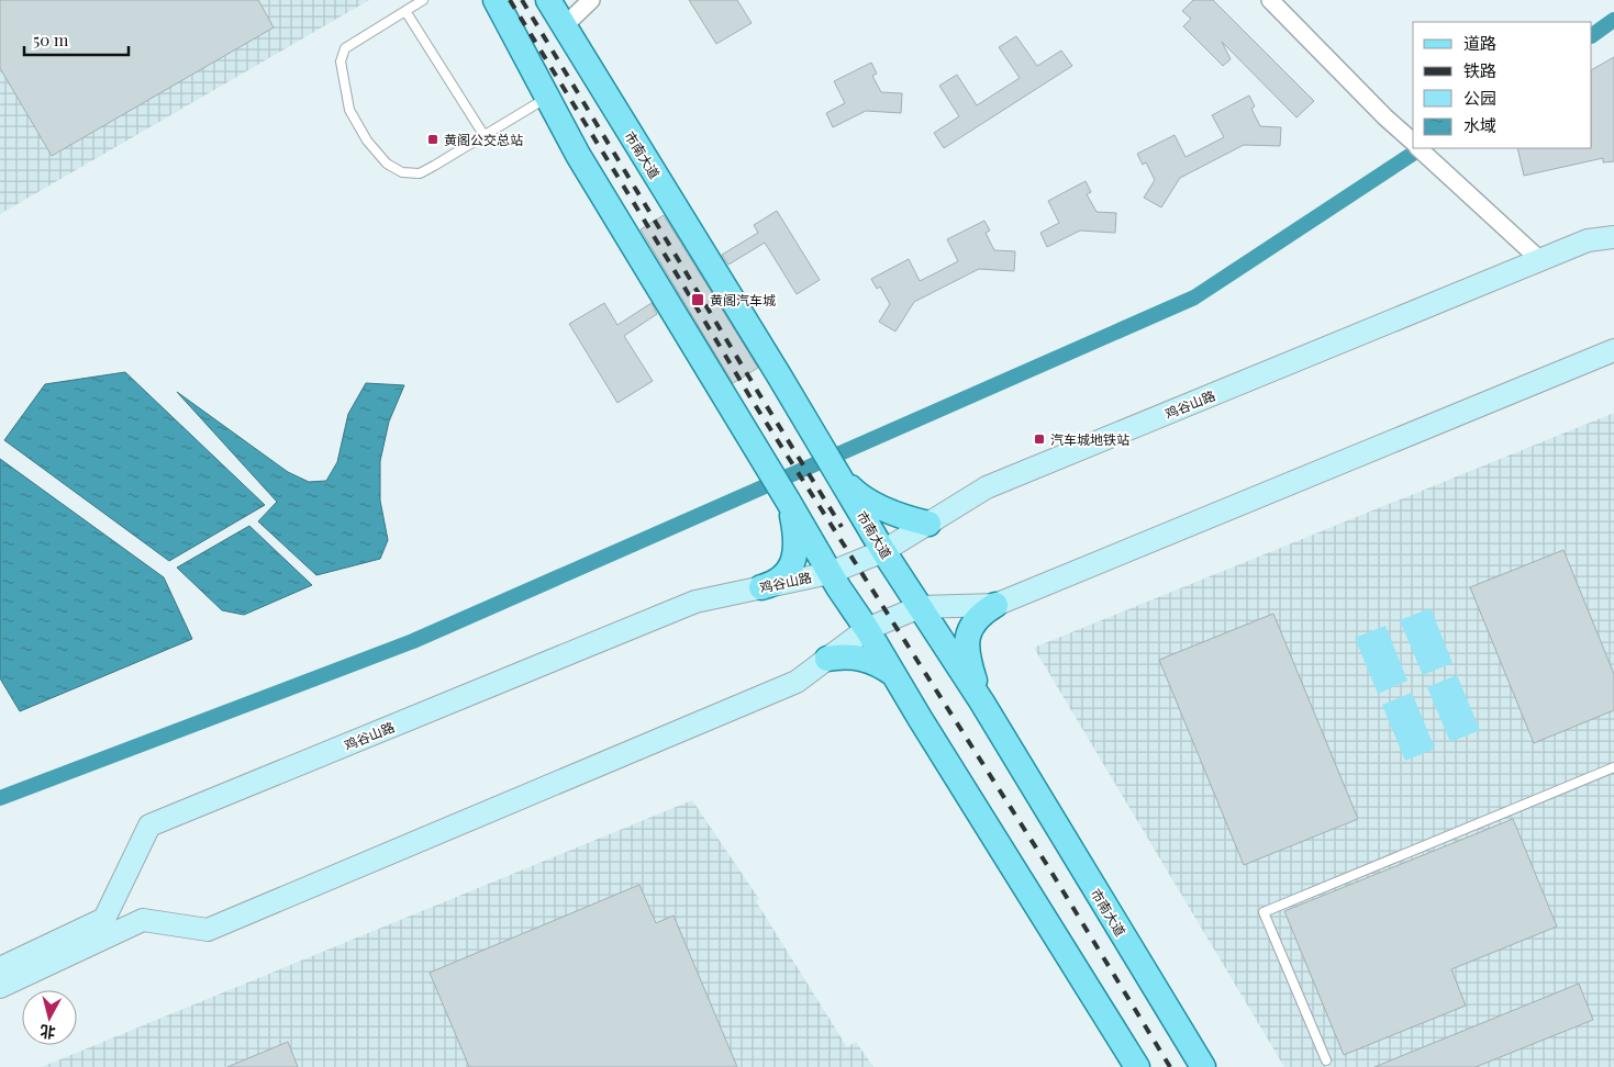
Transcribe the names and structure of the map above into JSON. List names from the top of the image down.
{
  "streets": {
    "main road": ["市南大道", "鸡谷山路"]
  },
  "crossings": [
    ["市南大道", "鸡谷山路"]
  ],
  "places": {
    "transit": ["黄阁公交总站", "黄阁汽车城", "汽车城地铁站"]
  },
  "legend": [
    "道路",
    "铁路",
    "公园",
    "水域"
  ],
  "scale_bar": "50 m",
  "north": "bottom"
}
